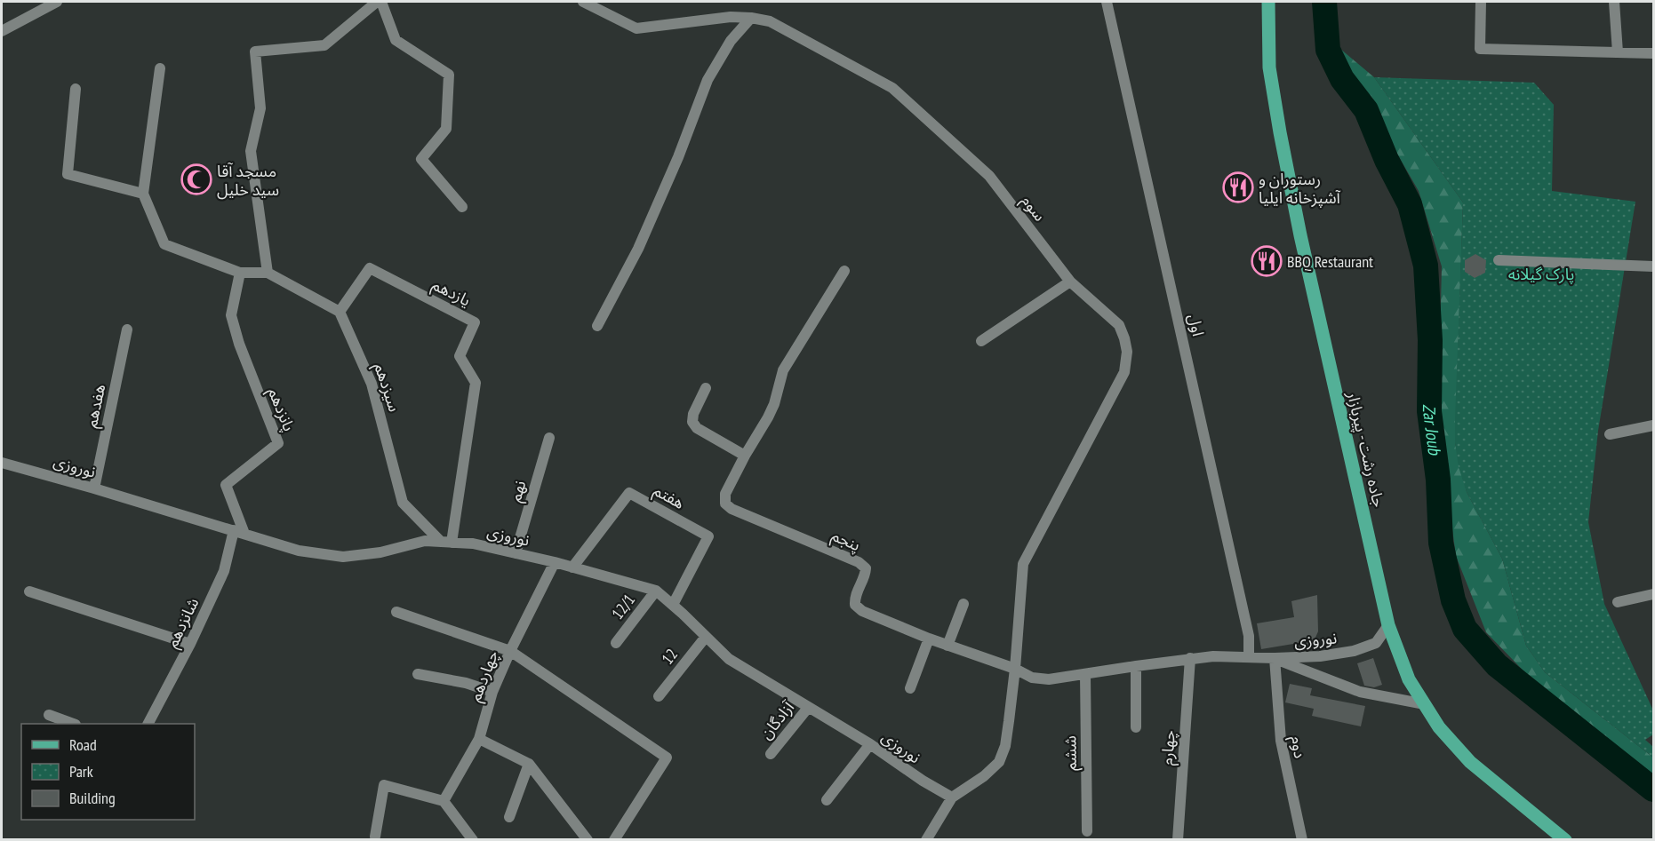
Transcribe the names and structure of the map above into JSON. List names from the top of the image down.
{
  "streets": {
    "main road": ["جاده رشت - پیربازار"],
    "street": [
      "سوم",
      "یازدهم",
      "اول",
      "سیزدهم",
      "هفدهم",
      "پانزدهم",
      "نوروزی",
      "نهم",
      "هفتم",
      "پنجم",
      "12/1",
      "شانزدهم",
      "12",
      "چهاردهم",
      "آزادگان",
      "دوم",
      "چهارم",
      "ششم"
    ]
  },
  "crossings": [
    ["سوم", "نوروزی"],
    ["سوم", "پنجم"],
    ["یازدهم", "سیزدهم"],
    ["یازدهم", "نوروزی"],
    ["اول", "نوروزی"],
    ["سیزدهم", "نوروزی"],
    ["هفدهم", "نوروزی"],
    ["پانزدهم", "نوروزی"],
    ["پانزدهم", "شانزدهم"],
    ["جاده رشت - پیربازار", "نوروزی"],
    ["نوروزی", "نهم"],
    ["نوروزی", "هفتم"],
    ["نوروزی", "پنجم"],
    ["نوروزی", "12/1"],
    ["نوروزی", "شانزدهم"],
    ["نوروزی", "12"],
    ["نوروزی", "چهاردهم"],
    ["نوروزی", "آزادگان"],
    ["نوروزی", "دوم"],
    ["نوروزی", "چهارم"],
    ["نوروزی", "ششم"]
  ],
  "water": ["Zar Joub"],
  "parks": ["پارک گیلانه"],
  "places": {
    "mosque": ["مسجد آقا سید خلیل"],
    "restaurant": ["رستوران و آشپزخانه ایلیا", "BBQ Restaurant"]
  },
  "legend": ["Road", "Park", "Building"]
}
